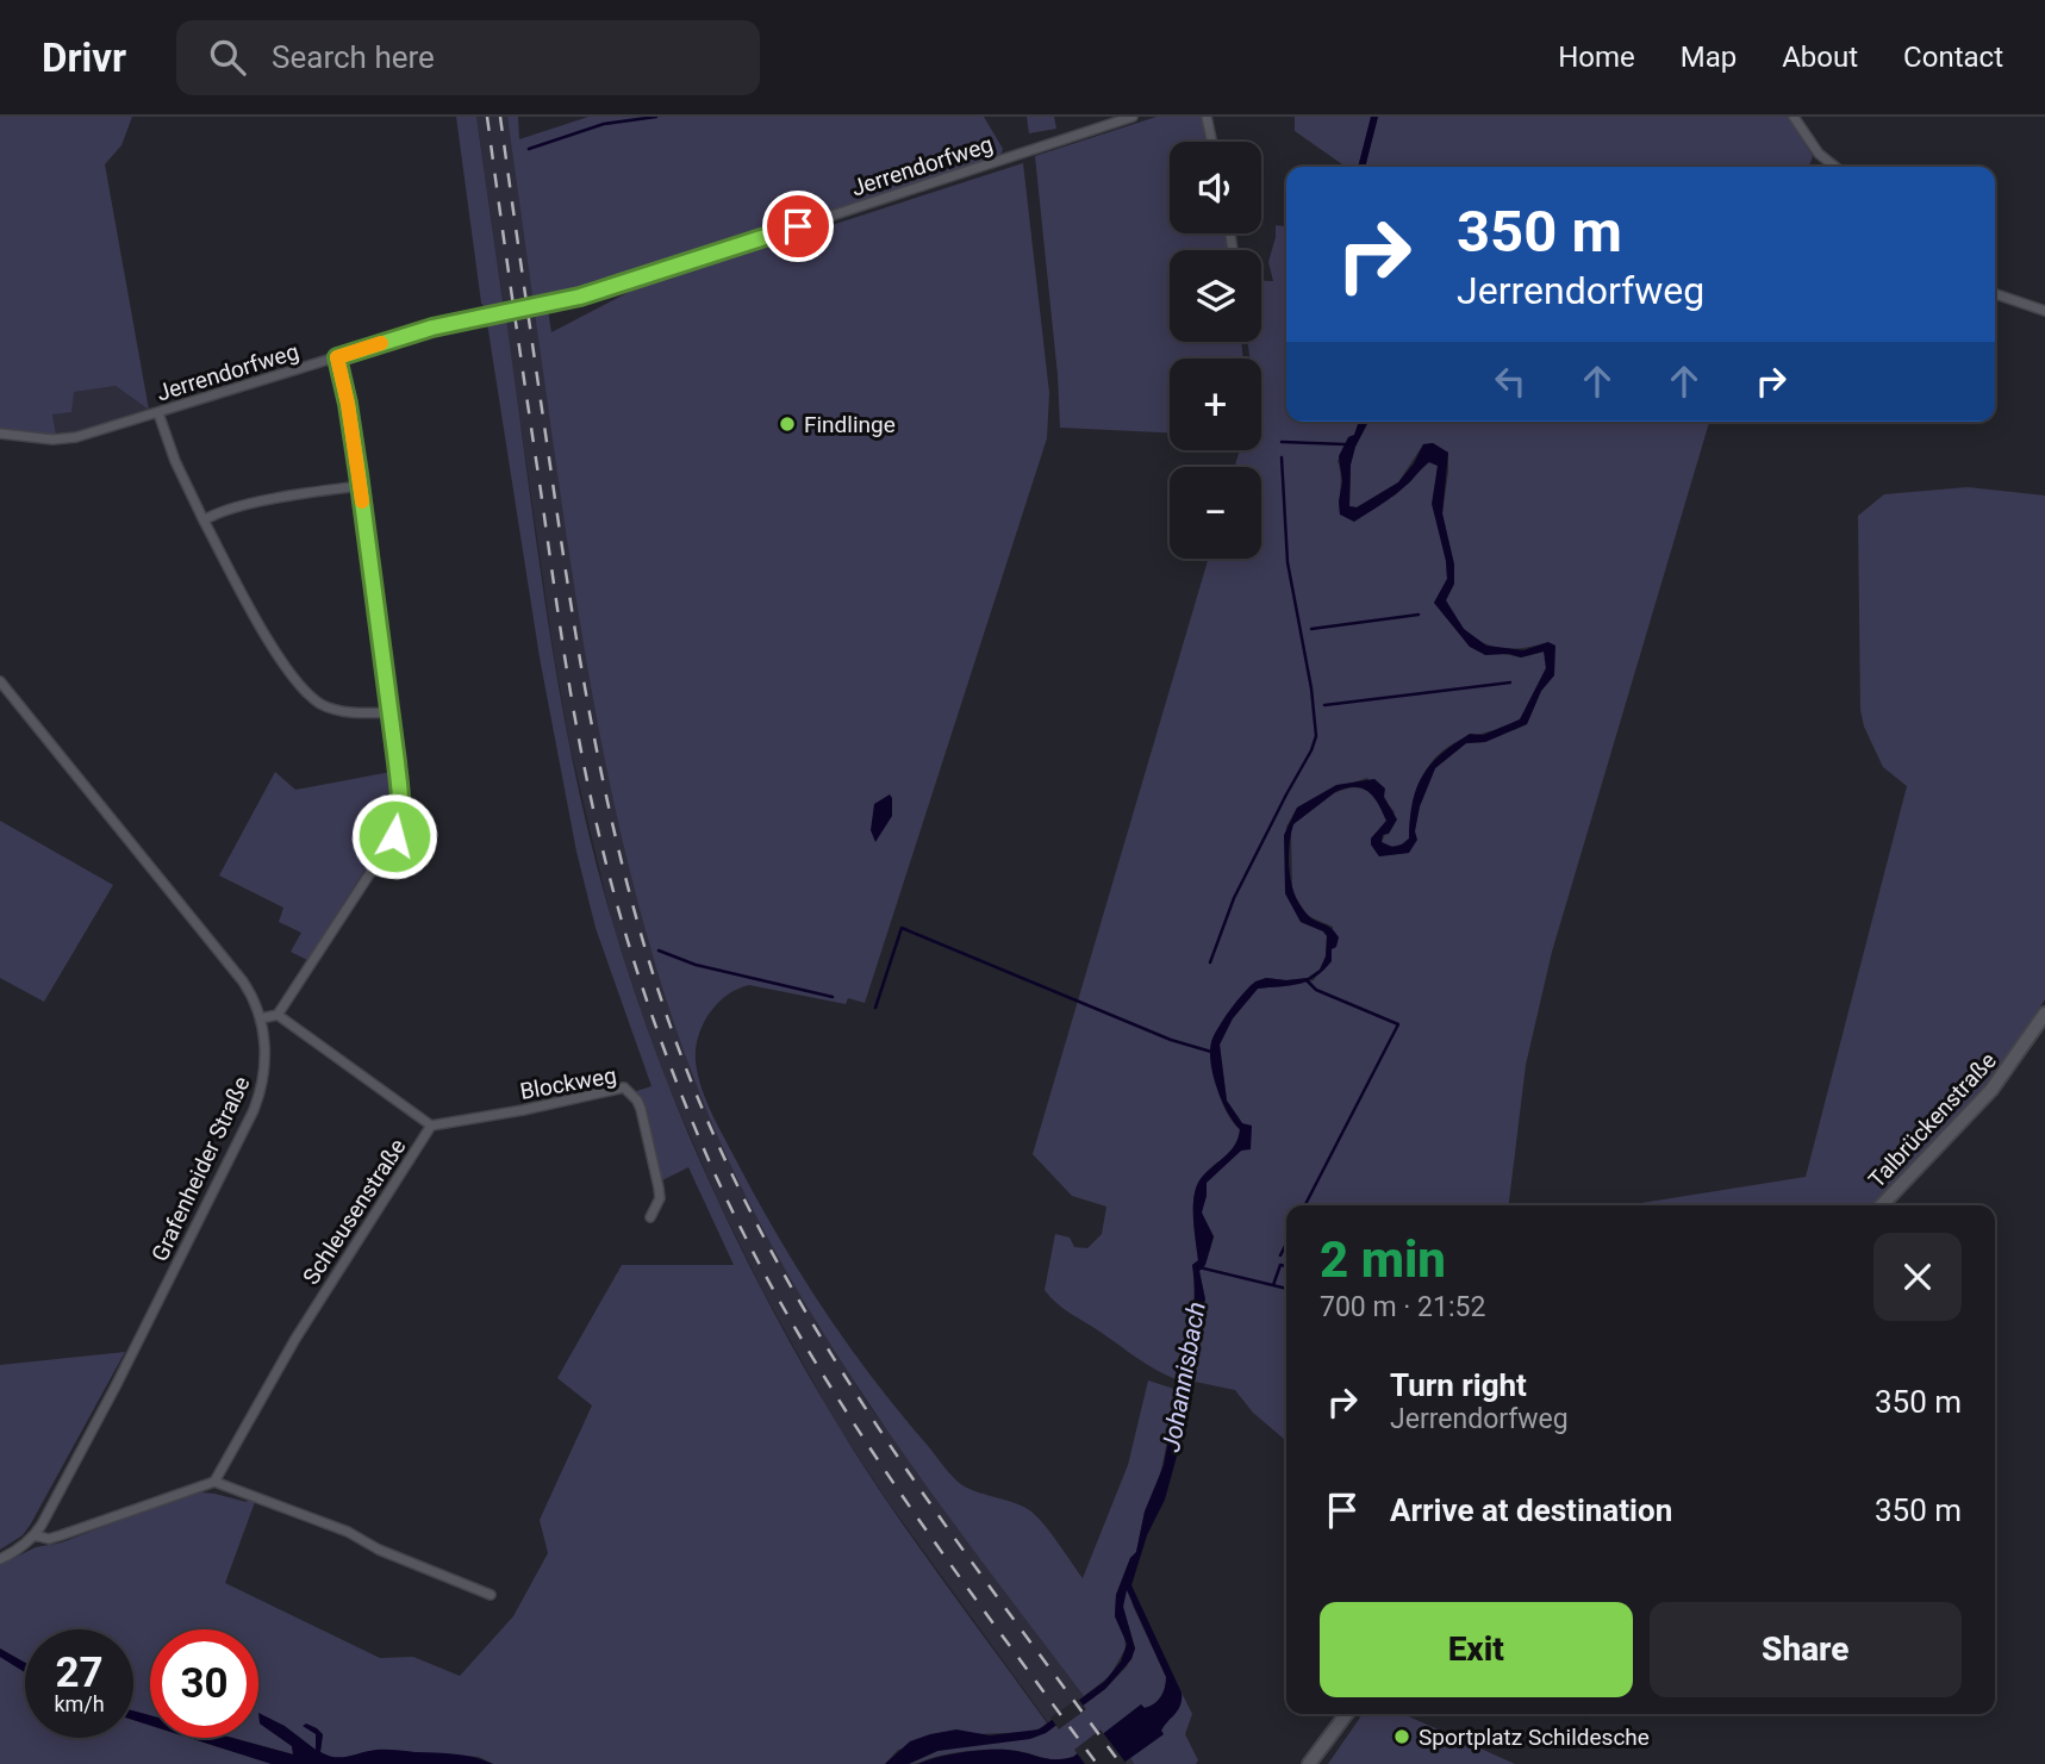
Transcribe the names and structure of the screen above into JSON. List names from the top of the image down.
{
  "streets": {
    "main road": ["Talbrückenstraße"],
    "street": [
      "Jerrendorfweg",
      "Blockweg",
      "Grafenheider Straße",
      "Schleusenstraße"
    ]
  },
  "crossings": [
    ["Blockweg", "Schleusenstraße"]
  ],
  "water": ["Johannisbach"],
  "places": ["Findlinge", "Sportplatz Schildesche"],
  "page": {
    "header": "Drivr",
    "search": "Search here",
    "nav": [
      "Home",
      "Map",
      "About",
      "Contact"
    ],
    "map_buttons": ["+", "−"],
    "turn": ["350 m", "Jerrendorfweg"],
    "heading": ["2 min", "700 m · 21:52"],
    "list": [
      {
        "name": "Turn right",
        "note": "Jerrendorfweg",
        "value": "350 m"
      },
      {
        "name": "Arrive at destination",
        "value": "350 m"
      }
    ],
    "buttons": ["Exit", "Share"],
    "speed": "27 km/h",
    "limit": "30"
  }
}
